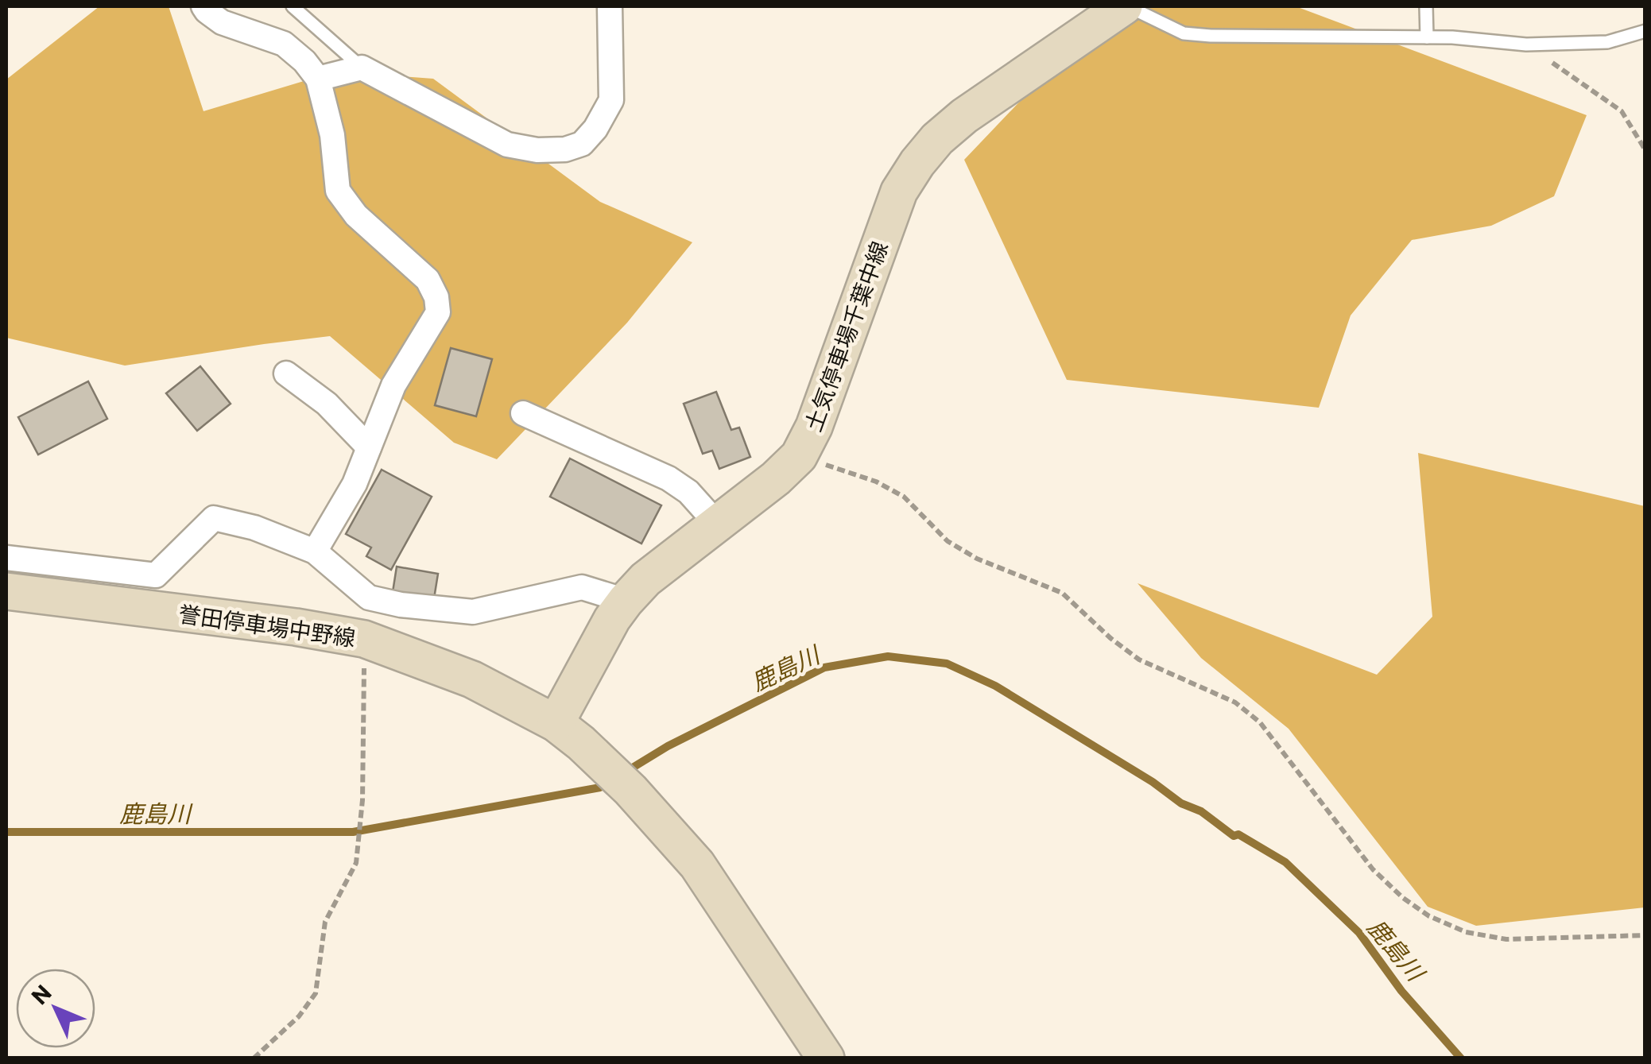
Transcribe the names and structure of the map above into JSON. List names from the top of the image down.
{
  "streets": {
    "main road": ["土気停車場千葉中線", "誉田停車場中野線"]
  },
  "crossings": [
    ["土気停車場千葉中線", "誉田停車場中野線"]
  ],
  "water": ["鹿島川"],
  "north": "top left"
}
